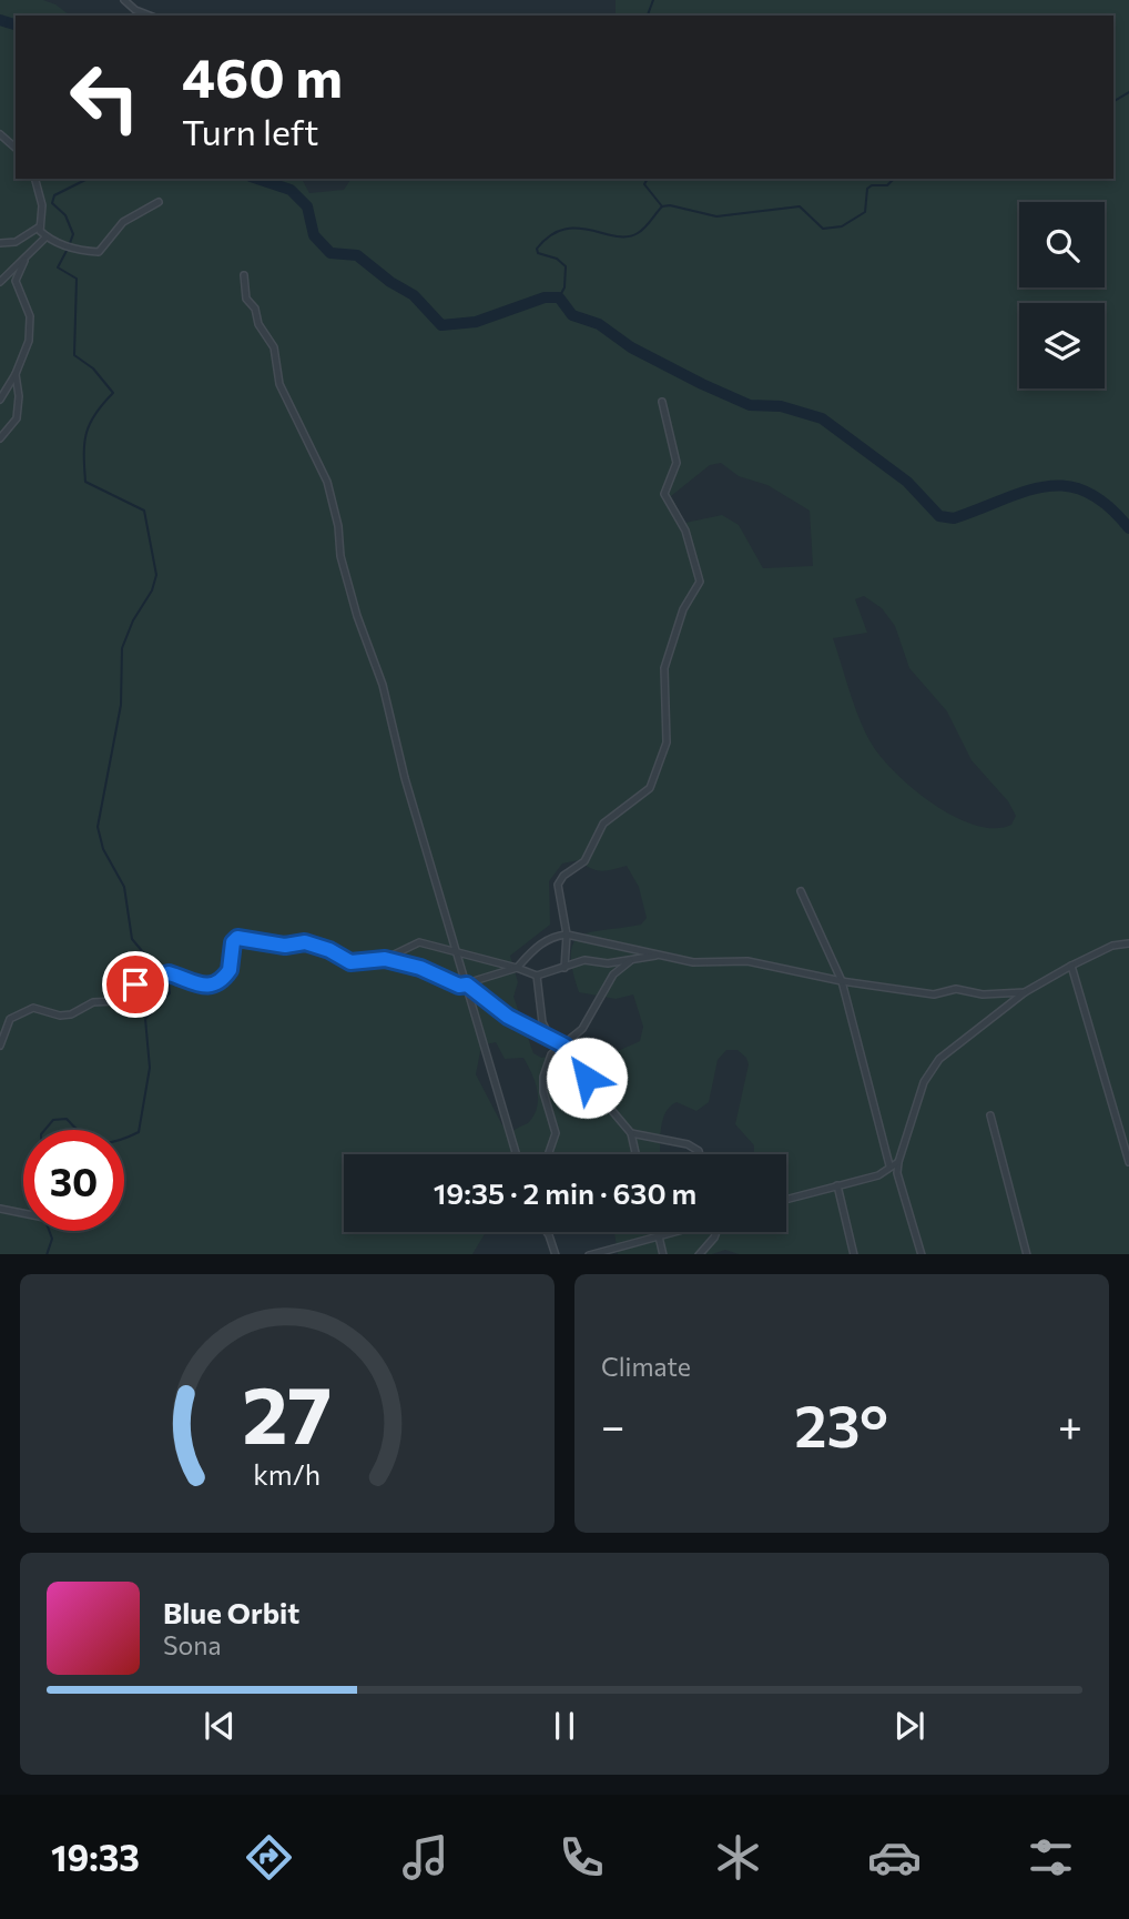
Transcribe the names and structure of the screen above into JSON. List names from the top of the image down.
{
  "page": {
    "turn": ["460 m", "Turn left"],
    "limit": "30",
    "trip": "19:35 · 2 min · 630 m",
    "tile": "Climate",
    "heat": ["−", "23°", "+"],
    "song": ["Blue Orbit", "Sona"],
    "tabs": "19:33",
    "gauge": ["27", "km/h"]
  }
}
